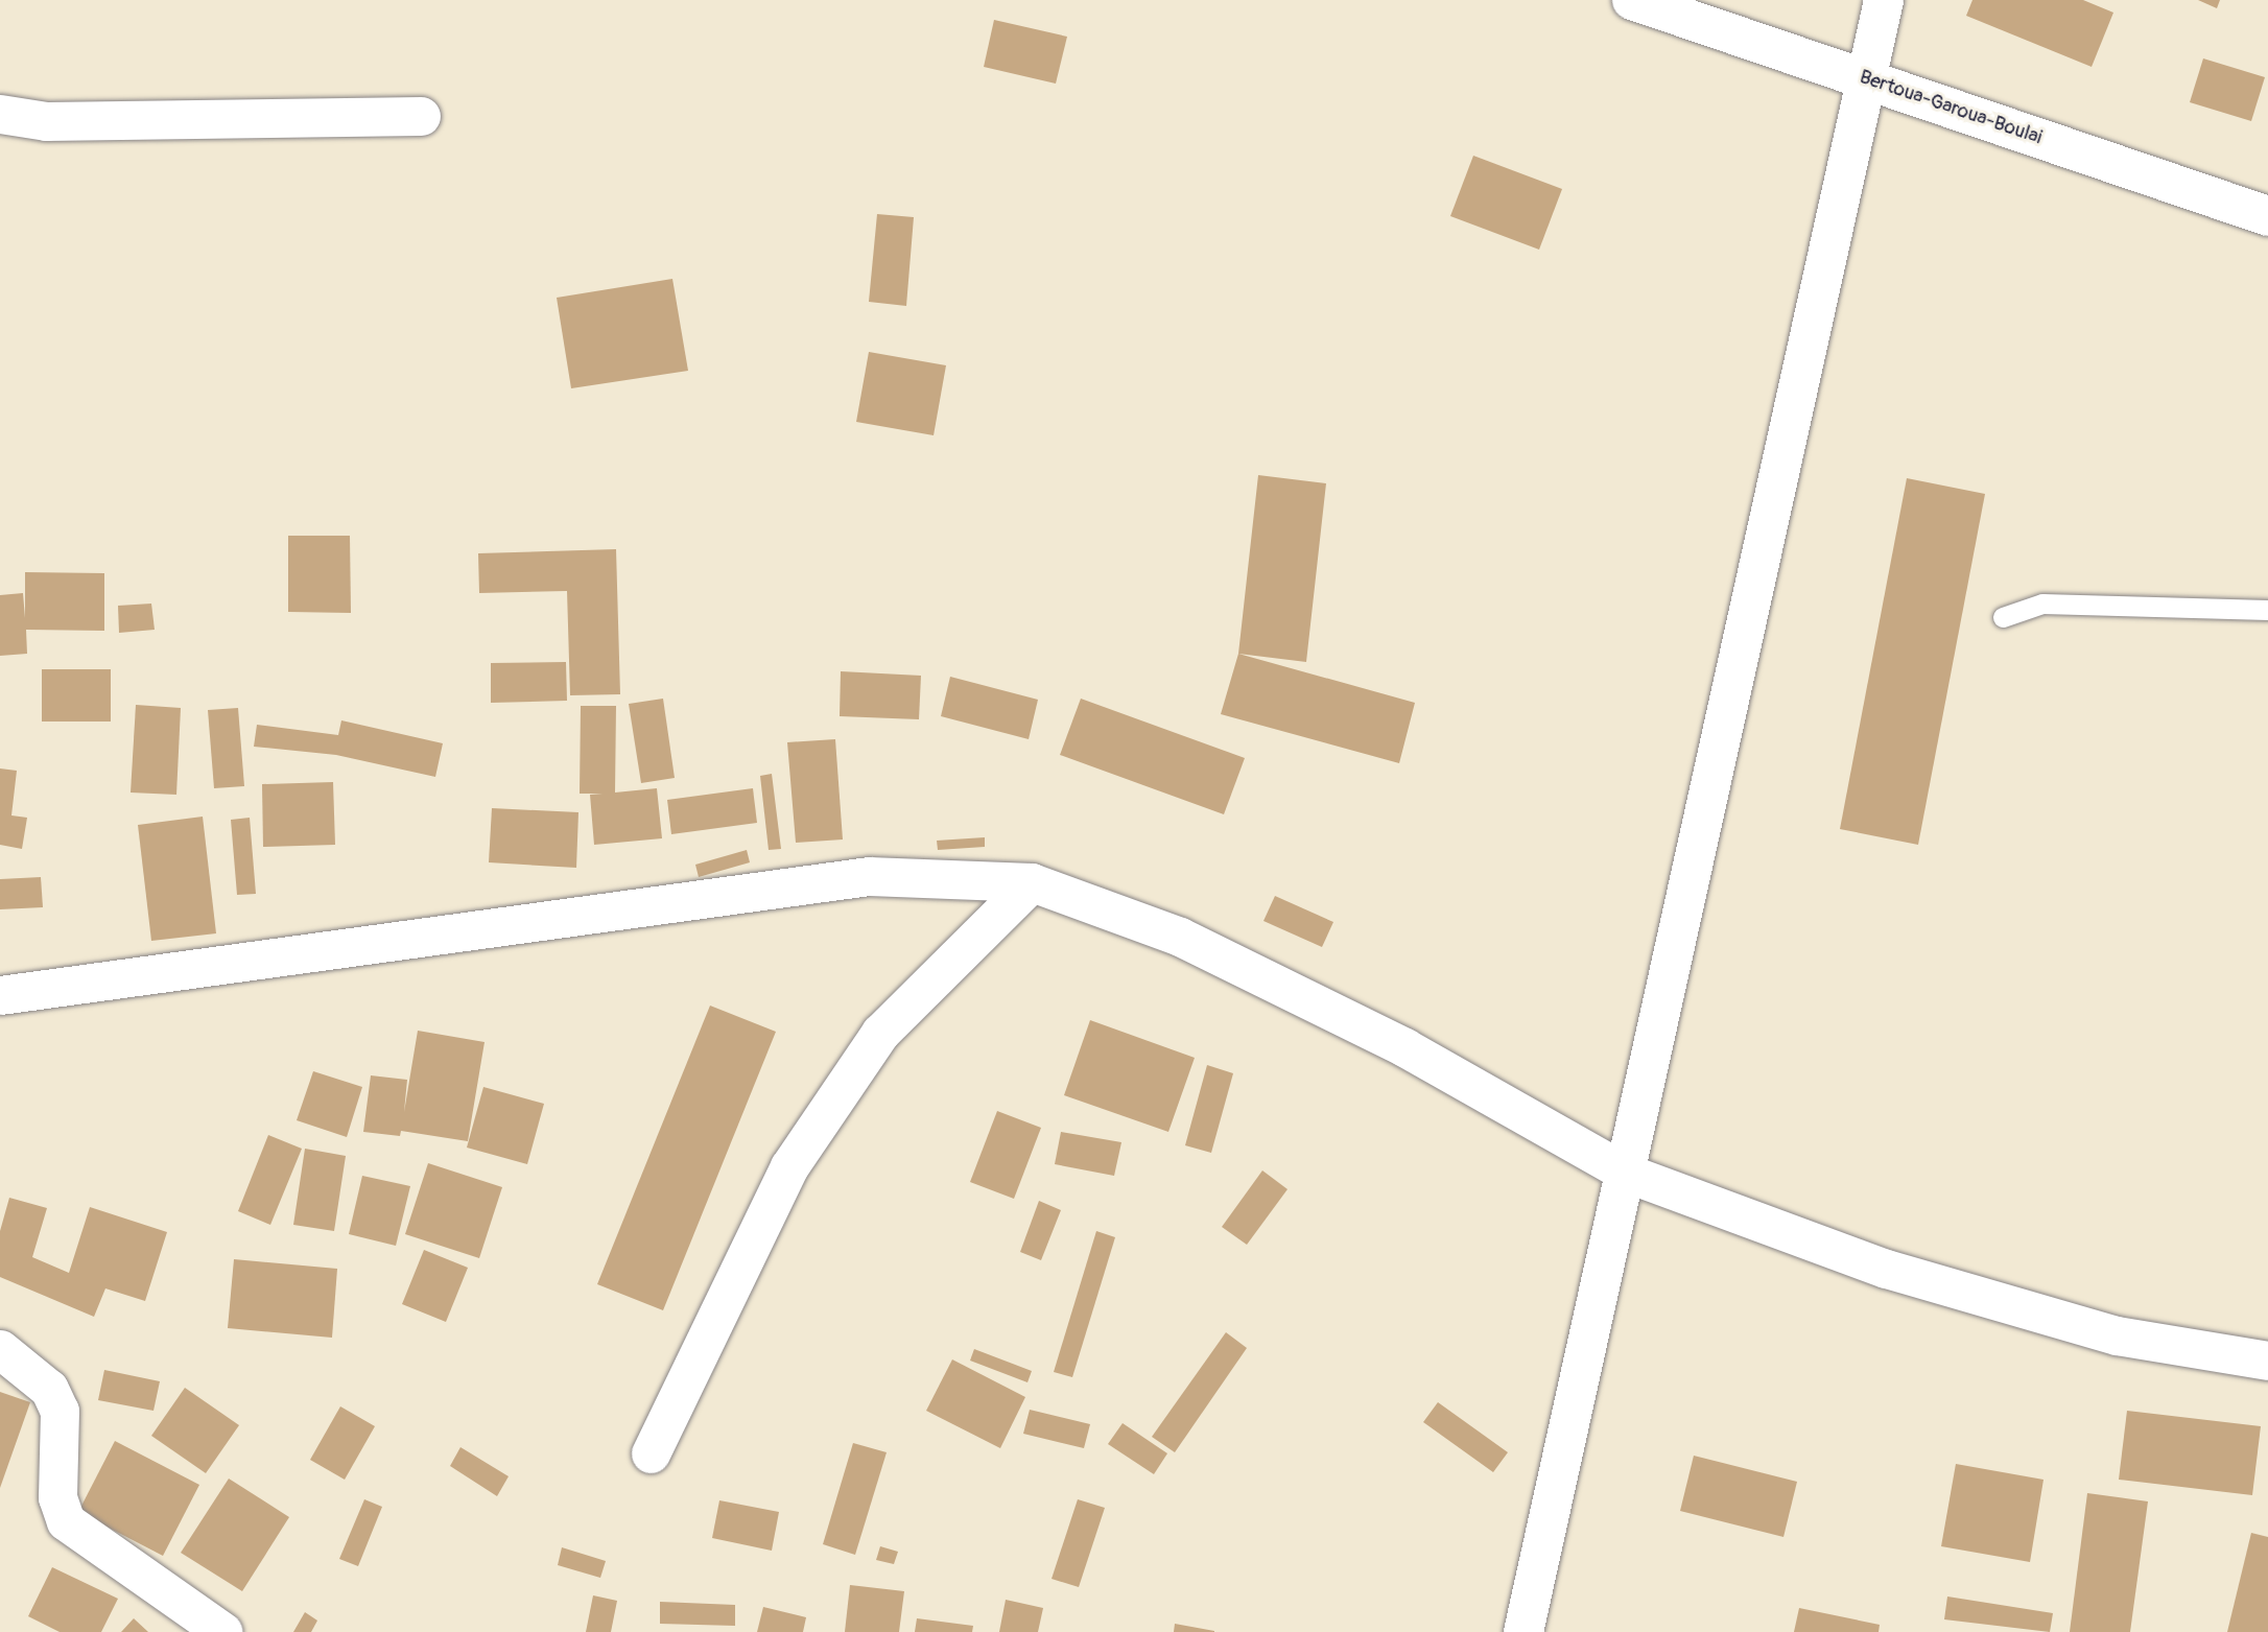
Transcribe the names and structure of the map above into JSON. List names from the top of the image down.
{
  "streets": {
    "main road": ["Bertoua-Garoua-Boulai"]
  }
}
